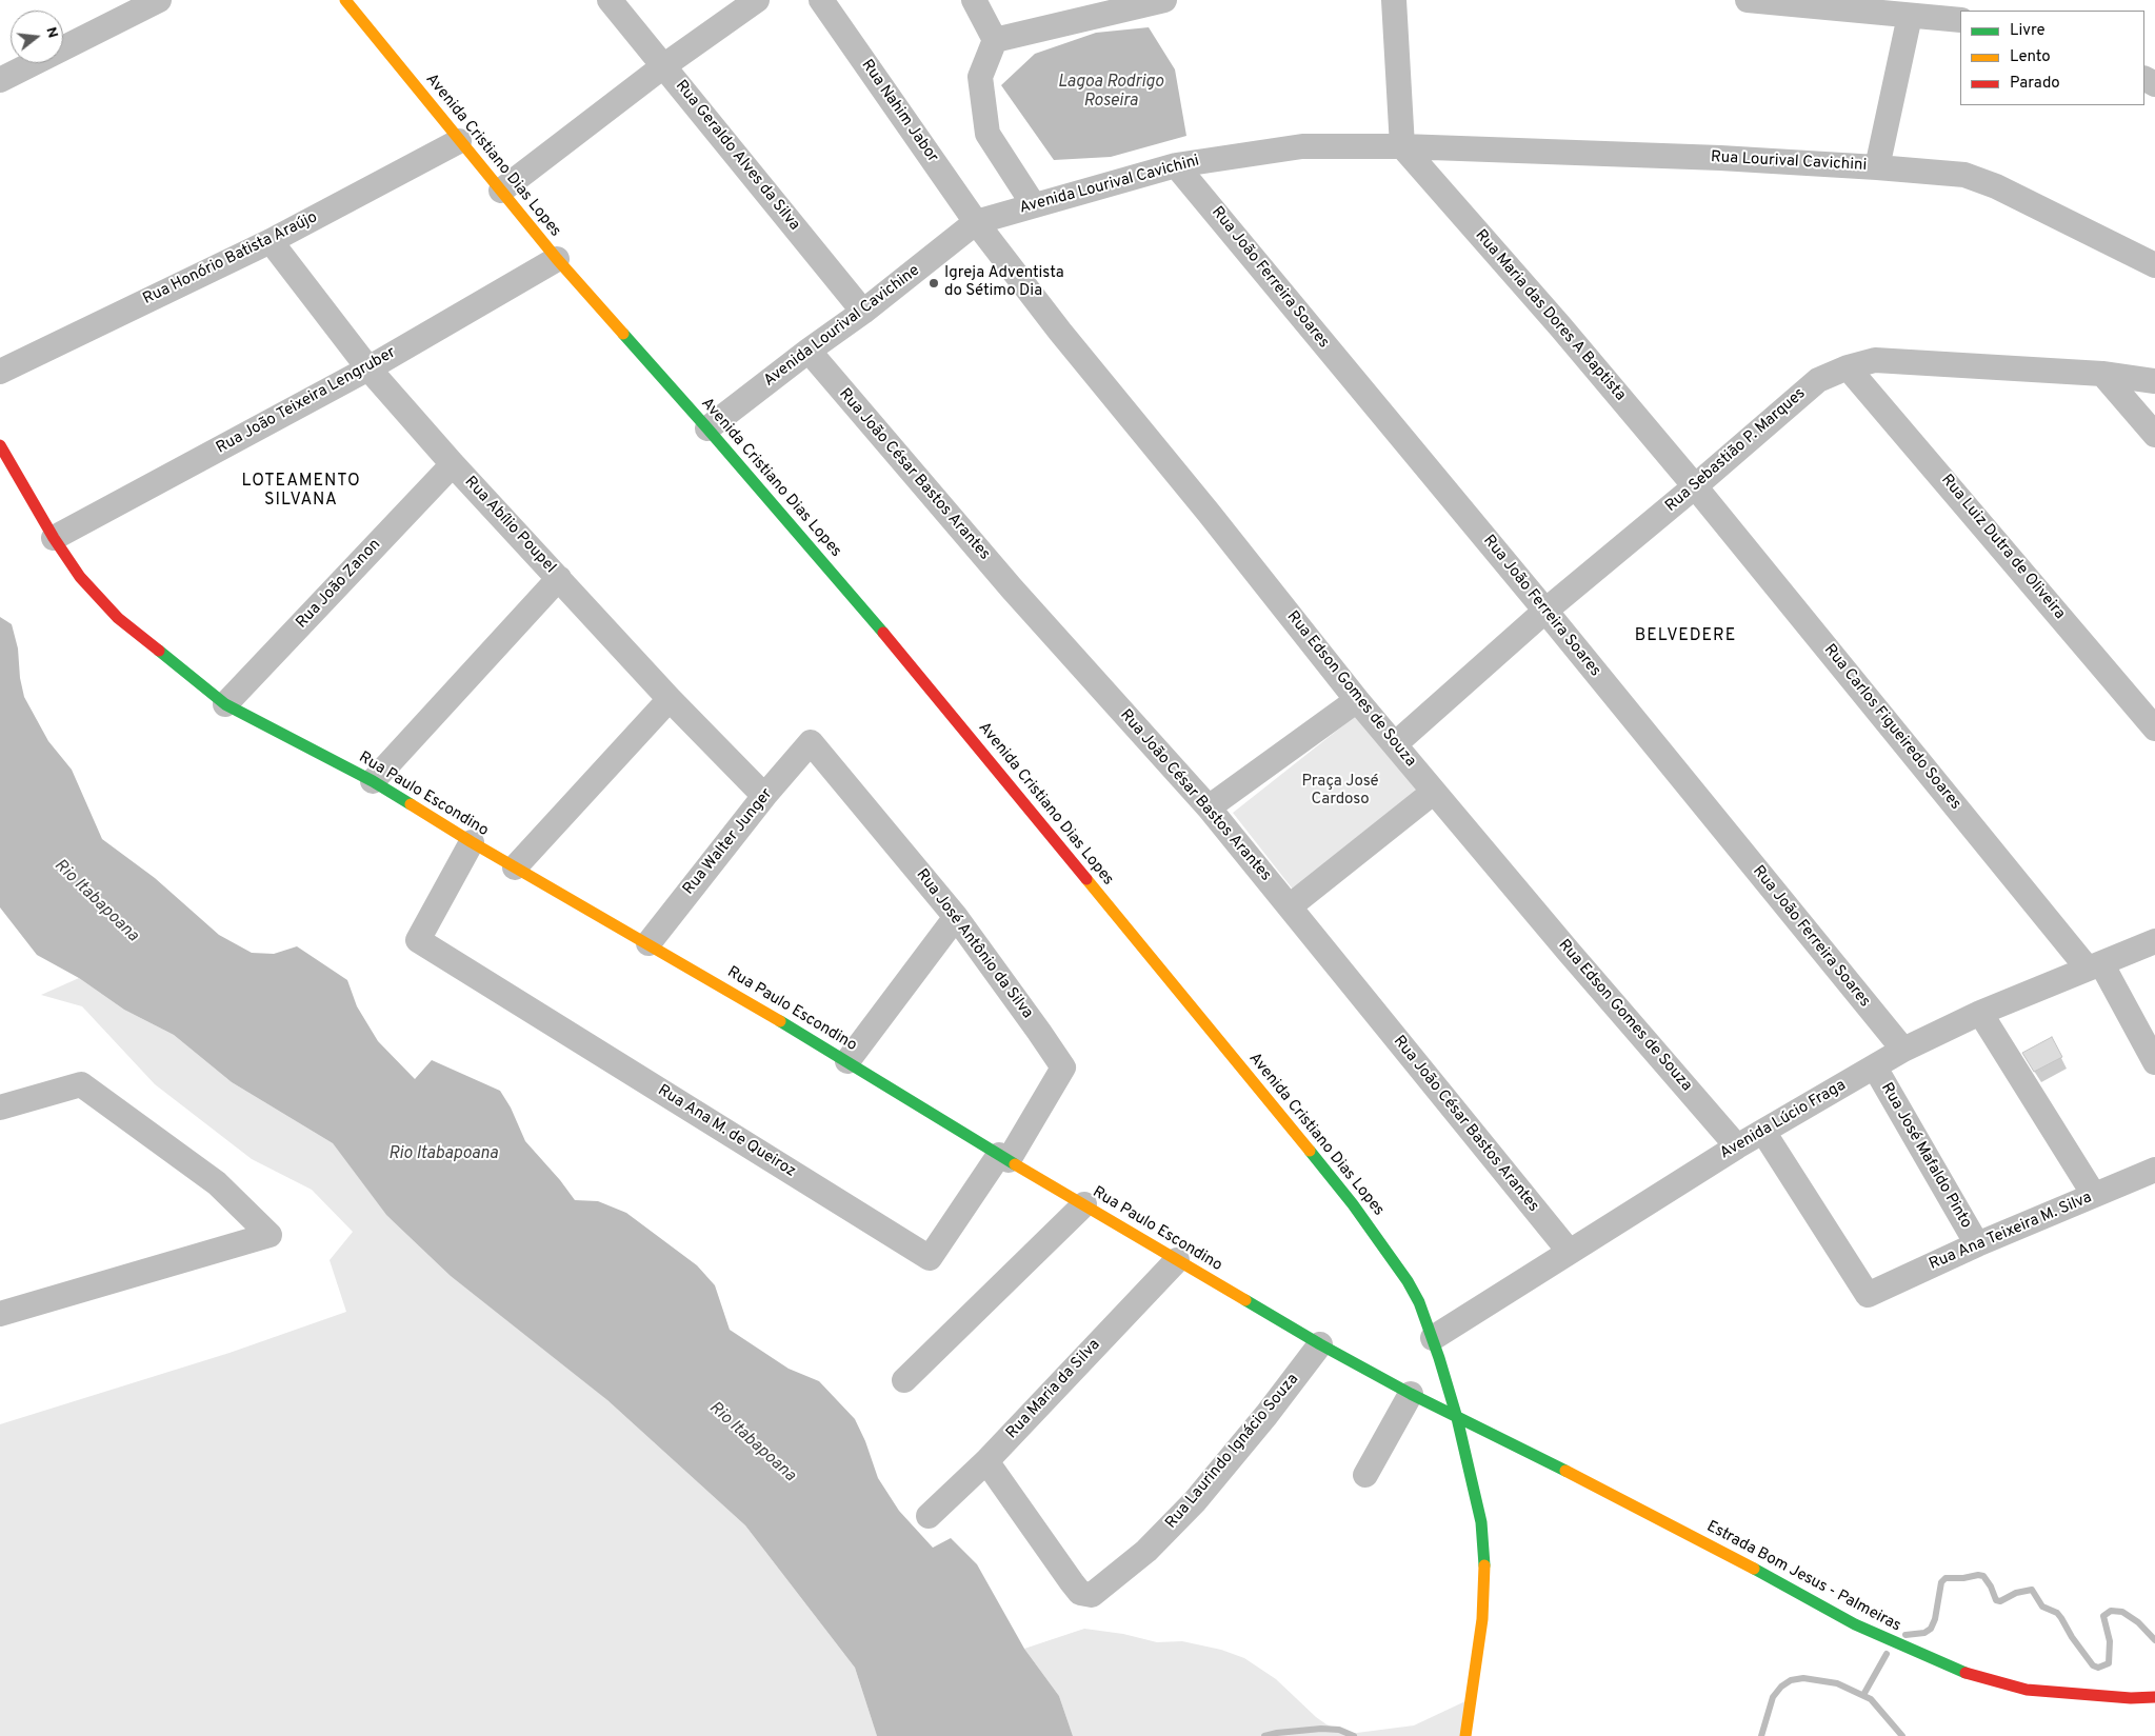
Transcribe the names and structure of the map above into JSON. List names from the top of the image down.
{
  "streets": {
    "main road": ["Avenida Cristiano Dias Lopes", "Rua Paulo Escondino", "Estrada Bom Jesus - Palmeiras"],
    "street": [
      "Rua Nahim Jabor",
      "Rua Geraldo Alves da Silva",
      "Rua Lourival Cavichini",
      "Avenida Lourival Cavichini",
      "Rua Honório Batista Araújo",
      "Rua João Ferreira Soares",
      "Rua Maria das Dores A Baptista",
      "Avenida Lourival Cavichine",
      "Rua João Teixeira Lengruber",
      "Rua Sebastião P. Marques",
      "Rua João César Bastos Arantes",
      "Rua Abílio Poupel",
      "Rua Luiz Dutra de Oliveira",
      "Rua João Zanon",
      "Rua Edson Gomes de Souza",
      "Rua Carlos Figueiredo Soares",
      "Rua Walter Junger",
      "Rua José Antônio da Silva",
      "Avenida Lúcio Fraga",
      "Rua Ana M. de Queiroz",
      "Rua José Mafaldo Pinto",
      "Rua Ana Teixeira M. Silva",
      "Rua Maria da Silva",
      "Rua Laurindo Ignácio Souza"
    ]
  },
  "crossings": [
    ["Rua Nahim Jabor", "Avenida Lourival Cavichini"],
    ["Rua Nahim Jabor", "Avenida Lourival Cavichine"],
    ["Rua Nahim Jabor", "Rua Edson Gomes de Souza"],
    ["Avenida Cristiano Dias Lopes", "Rua Honório Batista Araújo"],
    ["Avenida Cristiano Dias Lopes", "Avenida Lourival Cavichine"],
    ["Avenida Cristiano Dias Lopes", "Rua João Teixeira Lengruber"],
    ["Avenida Cristiano Dias Lopes", "Rua Paulo Escondino"],
    ["Avenida Cristiano Dias Lopes", "Avenida Lúcio Fraga"],
    ["Avenida Cristiano Dias Lopes", "Estrada Bom Jesus - Palmeiras"],
    ["Rua Geraldo Alves da Silva", "Avenida Lourival Cavichine"],
    ["Rua Lourival Cavichini", "Avenida Lourival Cavichini"],
    ["Rua Lourival Cavichini", "Rua Maria das Dores A Baptista"],
    ["Avenida Lourival Cavichini", "Rua João Ferreira Soares"],
    ["Avenida Lourival Cavichini", "Rua Maria das Dores A Baptista"],
    ["Avenida Lourival Cavichini", "Avenida Lourival Cavichine"],
    ["Avenida Lourival Cavichini", "Rua Edson Gomes de Souza"],
    ["Rua Honório Batista Araújo", "Rua Abílio Poupel"],
    ["Rua João Ferreira Soares", "Rua Sebastião P. Marques"],
    ["Rua João Ferreira Soares", "Avenida Lúcio Fraga"],
    ["Rua Maria das Dores A Baptista", "Rua Sebastião P. Marques"],
    ["Rua Maria das Dores A Baptista", "Rua Carlos Figueiredo Soares"],
    ["Avenida Lourival Cavichine", "Rua João César Bastos Arantes"],
    ["Avenida Lourival Cavichine", "Rua Edson Gomes de Souza"],
    ["Rua João Teixeira Lengruber", "Rua Abílio Poupel"],
    ["Rua João Teixeira Lengruber", "Rua Paulo Escondino"],
    ["Rua Sebastião P. Marques", "Rua Luiz Dutra de Oliveira"],
    ["Rua Sebastião P. Marques", "Rua Edson Gomes de Souza"],
    ["Rua Sebastião P. Marques", "Rua Carlos Figueiredo Soares"],
    ["Rua João César Bastos Arantes", "Avenida Lúcio Fraga"],
    ["Rua Abílio Poupel", "Rua João Zanon"],
    ["Rua Abílio Poupel", "Rua Walter Junger"],
    ["Rua João Zanon", "Rua Paulo Escondino"],
    ["Rua Edson Gomes de Souza", "Avenida Lúcio Fraga"],
    ["Rua Carlos Figueiredo Soares", "Avenida Lúcio Fraga"],
    ["Rua Paulo Escondino", "Rua Walter Junger"],
    ["Rua Paulo Escondino", "Rua José Antônio da Silva"],
    ["Rua Paulo Escondino", "Rua Ana M. de Queiroz"],
    ["Rua Paulo Escondino", "Rua Maria da Silva"],
    ["Rua Paulo Escondino", "Rua Laurindo Ignácio Souza"],
    ["Rua Paulo Escondino", "Estrada Bom Jesus - Palmeiras"],
    ["Rua Walter Junger", "Rua José Antônio da Silva"],
    ["Rua José Antônio da Silva", "Rua Ana M. de Queiroz"],
    ["Avenida Lúcio Fraga", "Rua José Mafaldo Pinto"],
    ["Avenida Lúcio Fraga", "Rua Ana Teixeira M. Silva"],
    ["Rua José Mafaldo Pinto", "Rua Ana Teixeira M. Silva"],
    ["Rua Maria da Silva", "Rua Laurindo Ignácio Souza"]
  ],
  "districts": ["LOTEAMENTO SILVANA", "BELVEDERE"],
  "water": ["Lagoa Rodrigo Roseira", "Rio Itabapoana"],
  "parks": ["Praça José Cardoso"],
  "places": ["Igreja Adventista do Sétimo Dia"],
  "legend": ["Livre", "Lento", "Parado"],
  "north": "right"
}
